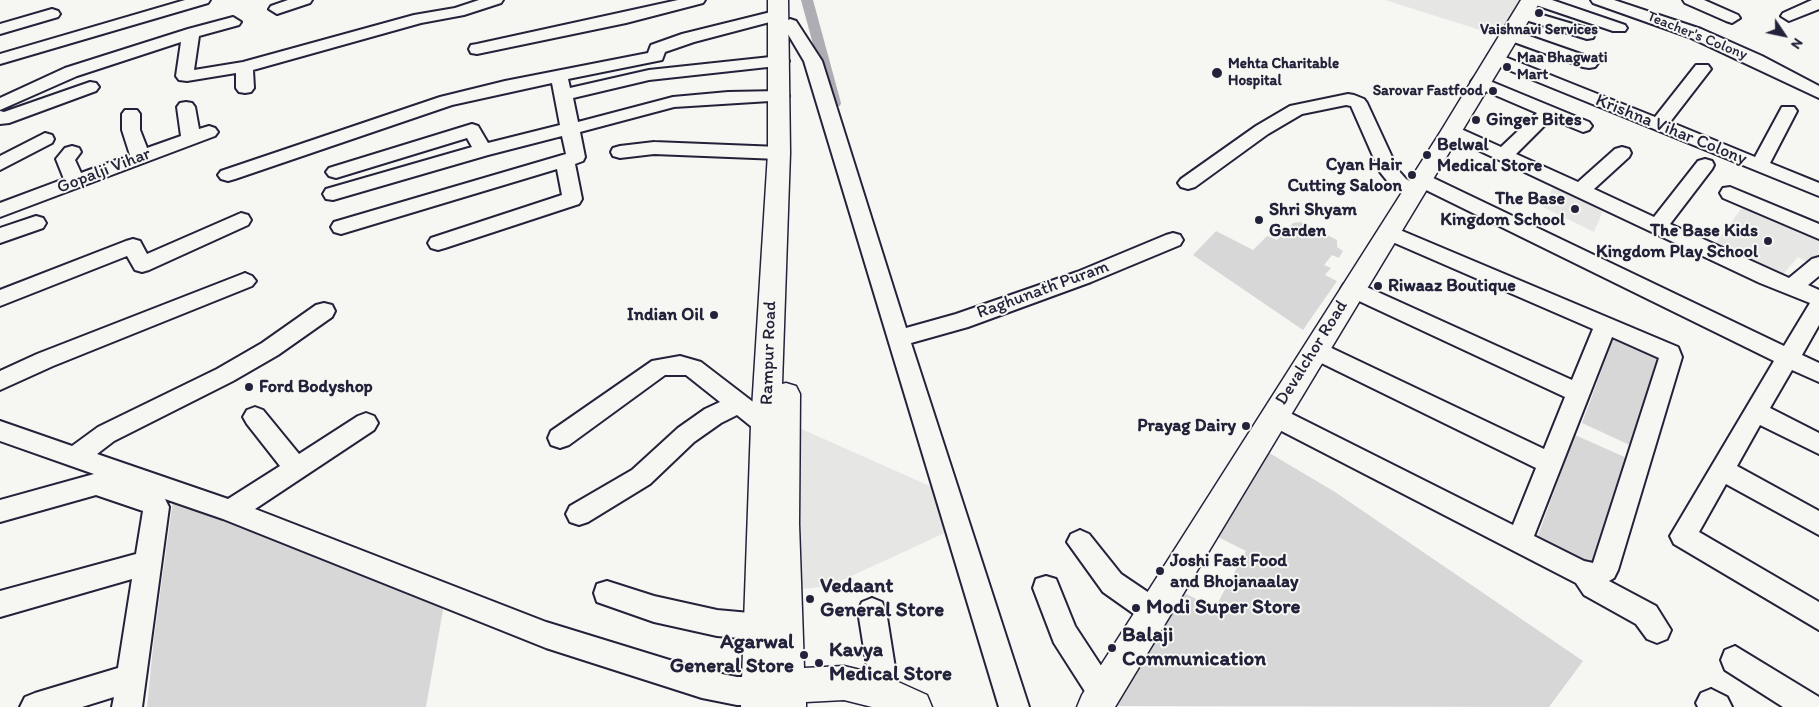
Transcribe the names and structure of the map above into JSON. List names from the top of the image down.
{
  "streets": {
    "main road": ["Rampur Road", "Devalchor Road"],
    "street": [
      "Teacher's Colony",
      "Krishna Vihar Colony",
      "Gopalji Vihar",
      "Raghunath Puram"
    ]
  },
  "crossings": [
    ["Krishna Vihar Colony", "Devalchor Road"]
  ],
  "places": [
    "Vaishnavi Services",
    "Maa Bhagwati Mart",
    "Mehta Charitable Hospital",
    "Sarovar Fastfood",
    "Ginger Bites",
    "Belwal Medical Store",
    "Cyan Hair Cutting Saloon",
    "The Base Kingdom School",
    "Shri Shyam Garden",
    "The Base Kids Kingdom Play School",
    "Riwaaz Boutique",
    "Indian Oil",
    "Ford Bodyshop",
    "Prayag Dairy",
    "Joshi Fast Food and Bhojanaalay",
    "Vedaant General Store",
    "Modi Super Store",
    "Balaji Communication",
    "Agarwal General Store",
    "Kavya Medical Store"
  ],
  "north": "bottom right"
}
